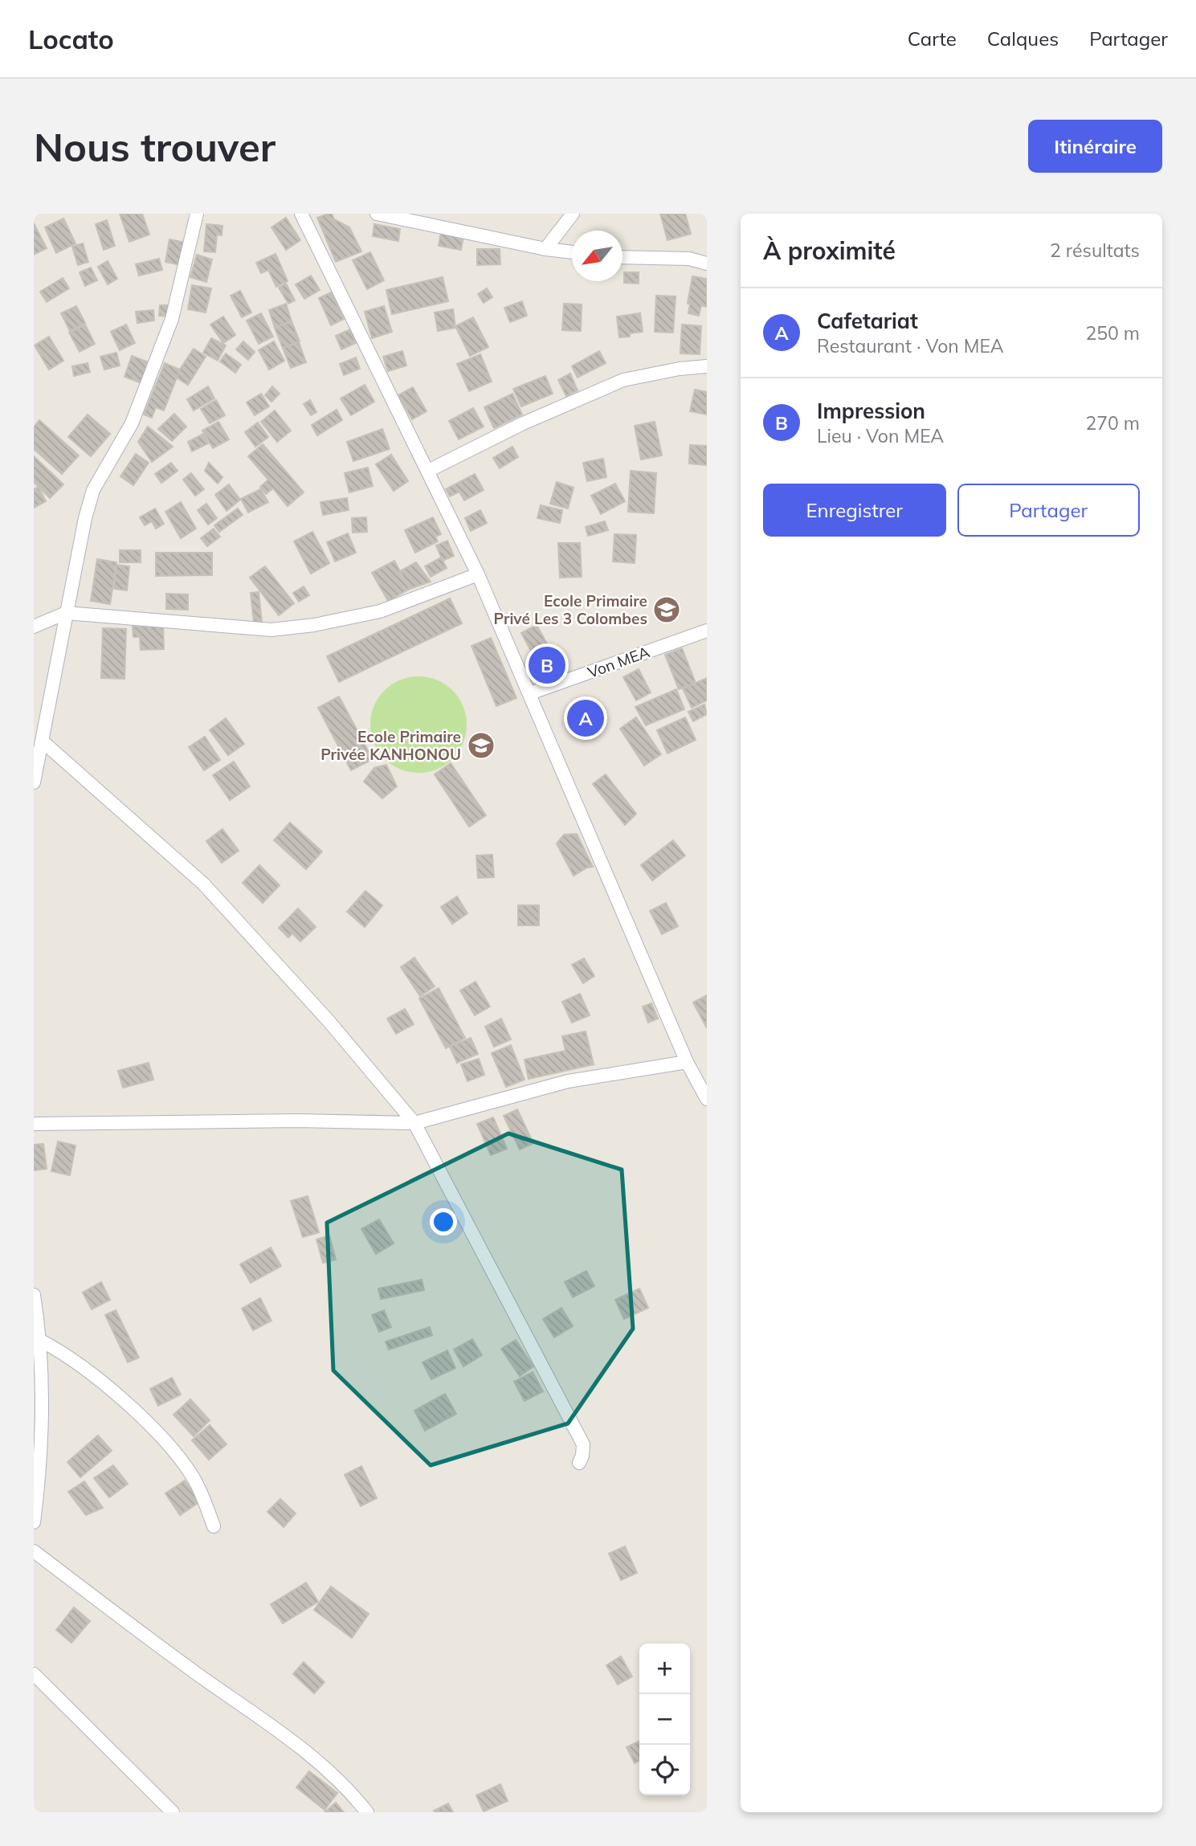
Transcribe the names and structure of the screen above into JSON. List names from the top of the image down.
{
  "streets": {
    "street": ["Von MEA"]
  },
  "places": {
    "school or university": ["Ecole Primaire Privé Les 3 Colombes", "Ecole Primaire Privée KANHONOU"]
  },
  "north": "bottom left",
  "page": {
    "header": "Locato",
    "nav": ["Carte", "Calques", "Partager"],
    "buttons": [
      "Itinéraire",
      ["Enregistrer", "Partager"]
    ],
    "title": "Nous trouver",
    "heading": ["À proximité", "2 résultats"],
    "list": [
      {
        "mark": "A",
        "name": "Cafetariat",
        "note": "Restaurant · Von MEA",
        "value": "250 m"
      },
      {
        "mark": "B",
        "name": "Impression",
        "note": "Lieu · Von MEA",
        "value": "270 m"
      }
    ],
    "pins": ["B", "A"],
    "map_buttons": ["+", "−"]
  }
}
